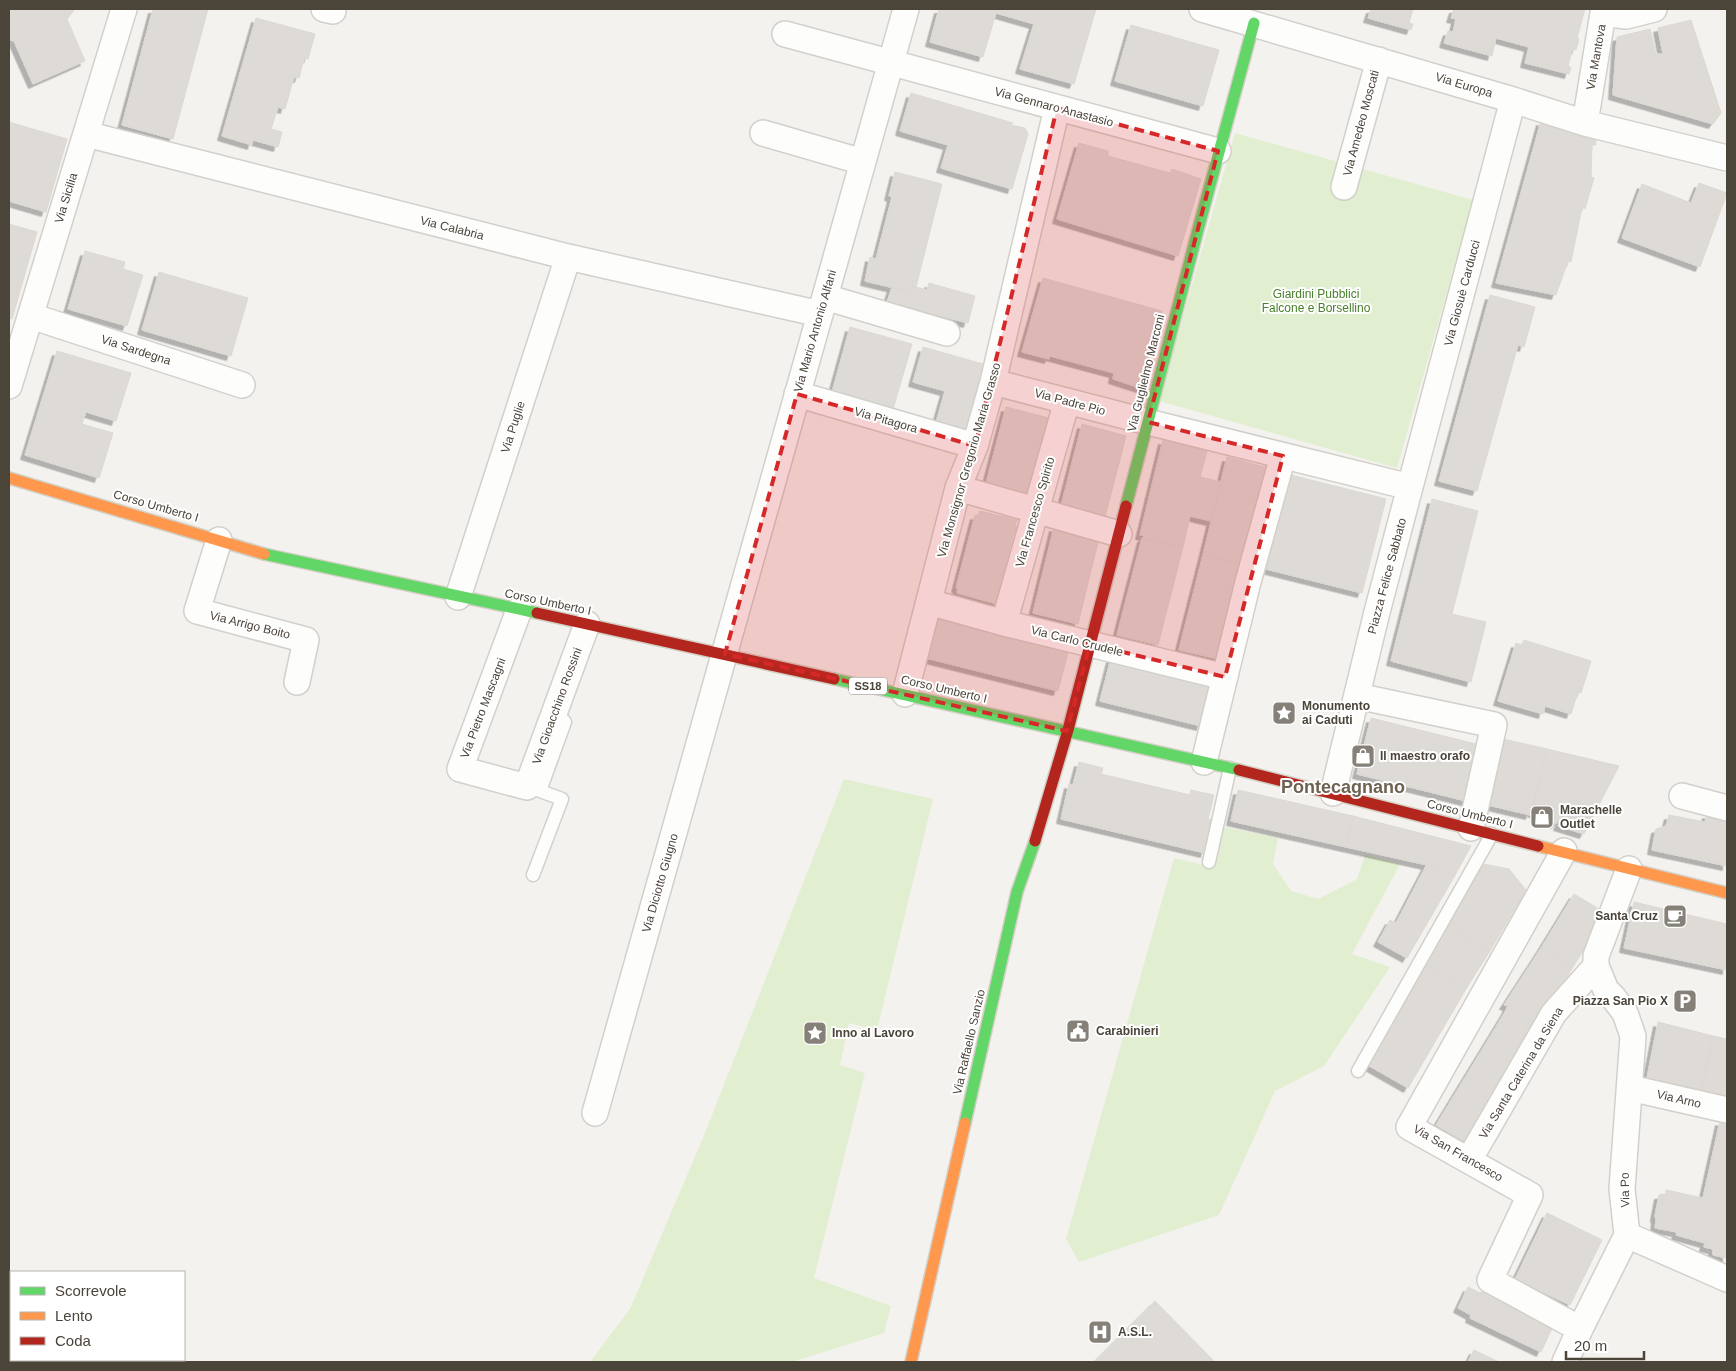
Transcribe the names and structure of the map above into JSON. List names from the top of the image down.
{
  "streets": {
    "main road": [
      "Via Guglielmo Marconi",
      "Corso Umberto I",
      "SS18",
      "Via Raffaello Sanzio"
    ],
    "street": [
      "Via Mantova",
      "Via Europa",
      "Via Gennaro Anastasio",
      "Via Amedeo Moscati",
      "Via Sicilia",
      "Via Calabria",
      "Via Giosuè Carducci",
      "Via Mario Antonio Alfani",
      "Via Sardegna",
      "Via Padre Pio",
      "Via Pitagora",
      "Via Puglie",
      "Via Monsignor Gregorio Maria Grasso",
      "Via Francesco Spirito",
      "Piazza Felice Sabbato",
      "Via Arrigo Boito",
      "Via Carlo Crudele",
      "Via Gioacchino Rossini",
      "Via Pietro Mascagni",
      "Via Diciotto Giugno",
      "Via Santa Caterina da Siena",
      "Via Arno",
      "Via San Francesco",
      "Via Po"
    ]
  },
  "crossings": [
    ["Via Mantova", "Via Europa"],
    ["Via Europa", "Via Amedeo Moscati"],
    ["Via Europa", "Via Giosuè Carducci"],
    ["Via Europa", "Via Guglielmo Marconi"],
    ["Via Gennaro Anastasio", "Via Mario Antonio Alfani"],
    ["Via Gennaro Anastasio", "Via Guglielmo Marconi"],
    ["Via Gennaro Anastasio", "Via Monsignor Gregorio Maria Grasso"],
    ["Via Sicilia", "Via Calabria"],
    ["Via Sicilia", "Via Sardegna"],
    ["Via Calabria", "Via Mario Antonio Alfani"],
    ["Via Calabria", "Via Puglie"],
    ["Via Giosuè Carducci", "Piazza Felice Sabbato"],
    ["Via Mario Antonio Alfani", "Via Pitagora"],
    ["Via Mario Antonio Alfani", "Corso Umberto I"],
    ["Via Mario Antonio Alfani", "Via Diciotto Giugno"],
    ["Via Guglielmo Marconi", "Via Padre Pio"],
    ["Via Guglielmo Marconi", "Corso Umberto I"],
    ["Via Guglielmo Marconi", "Via Carlo Crudele"],
    ["Via Guglielmo Marconi", "Via Raffaello Sanzio"],
    ["Via Padre Pio", "Via Monsignor Gregorio Maria Grasso"],
    ["Via Padre Pio", "Via Francesco Spirito"],
    ["Via Pitagora", "Via Monsignor Gregorio Maria Grasso"],
    ["Via Puglie", "Corso Umberto I"],
    ["Via Monsignor Gregorio Maria Grasso", "Corso Umberto I"],
    ["Via Monsignor Gregorio Maria Grasso", "Via Carlo Crudele"],
    ["Corso Umberto I", "Piazza Felice Sabbato"],
    ["Corso Umberto I", "Via Arrigo Boito"],
    ["Corso Umberto I", "Via Gioacchino Rossini"],
    ["Corso Umberto I", "Via Pietro Mascagni"],
    ["Corso Umberto I", "Via Diciotto Giugno"],
    ["Corso Umberto I", "Via Raffaello Sanzio"],
    ["Corso Umberto I", "Via San Francesco"],
    ["Via Francesco Spirito", "Via Carlo Crudele"],
    ["Via Gioacchino Rossini", "Via Pietro Mascagni"],
    ["Via Santa Caterina da Siena", "Via San Francesco"],
    ["Via Santa Caterina da Siena", "Via Po"],
    ["Via Arno", "Via Po"]
  ],
  "districts": ["Pontecagnano"],
  "parks": ["Giardini Pubblici Falcone e Borsellino"],
  "places": {
    "place": ["Monumento ai Caduti", "Inno al Lavoro"],
    "shop": ["Il maestro orafo", "Marachelle Outlet"],
    "cafe": ["Santa Cruz"],
    "parking": ["Piazza San Pio X"],
    "public building": ["Carabinieri"],
    "hospital": ["A.S.L."]
  },
  "legend": ["Scorrevole", "Lento", "Coda"],
  "scale_bar": "20 m"
}
